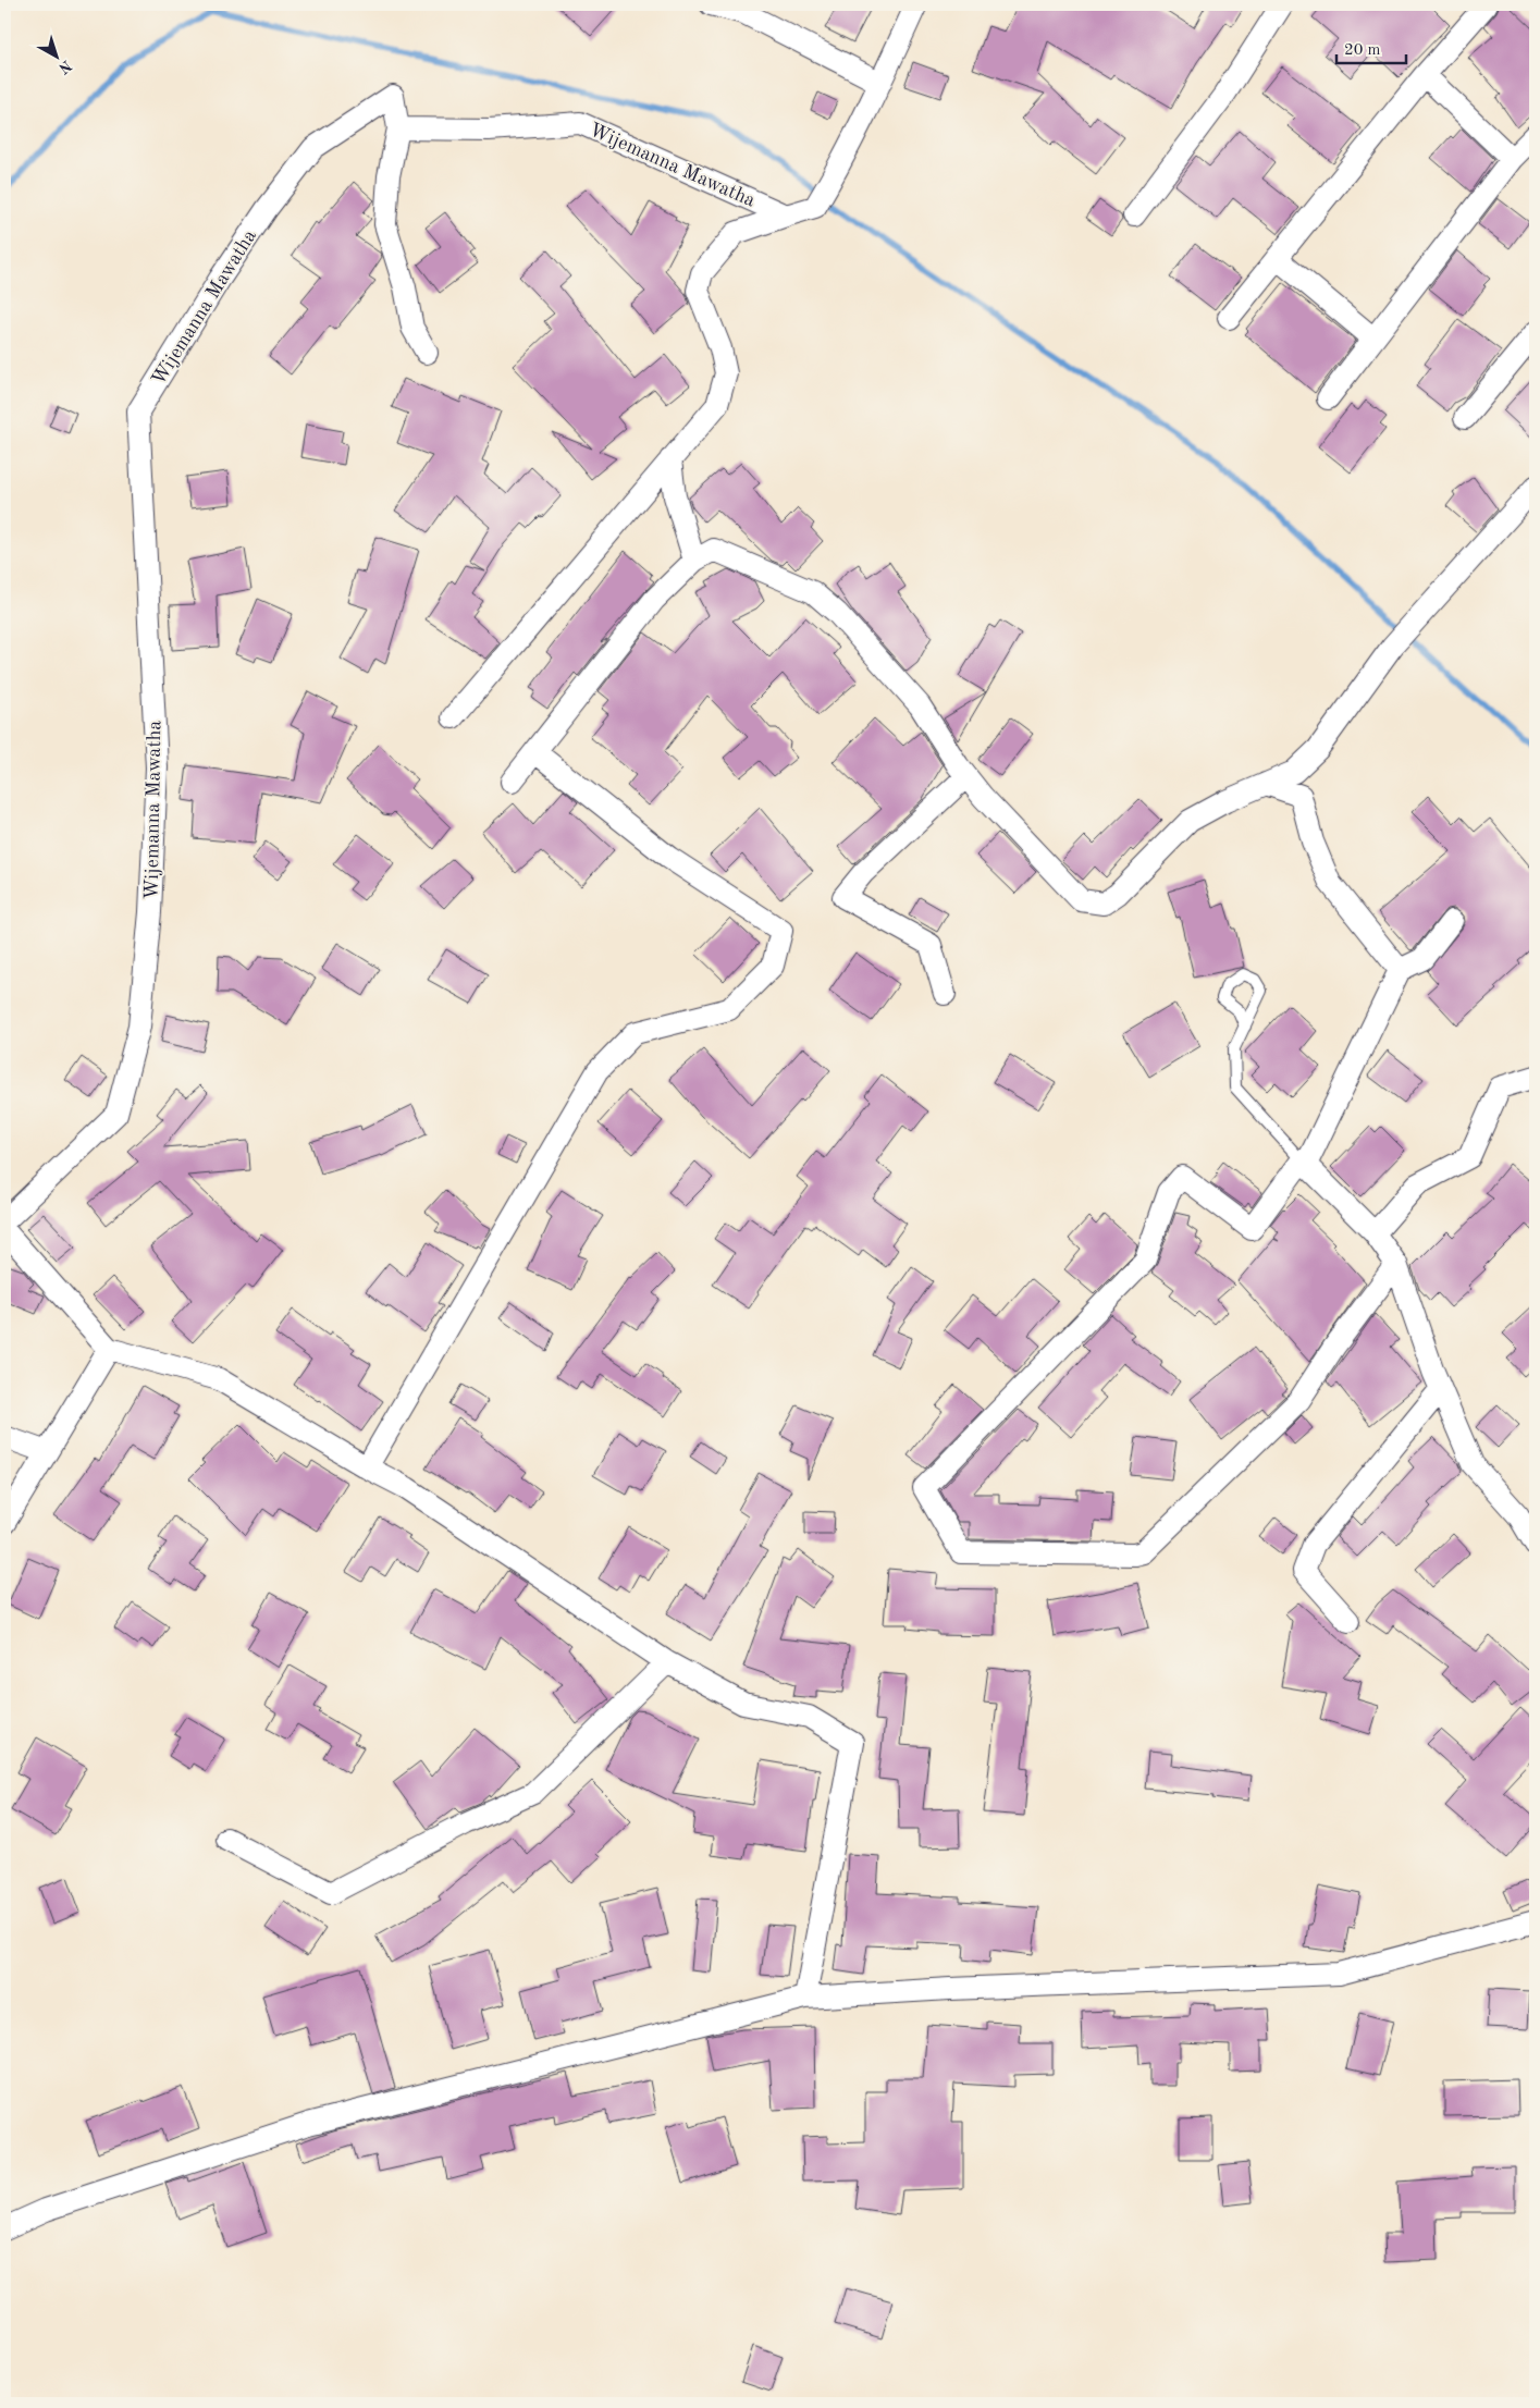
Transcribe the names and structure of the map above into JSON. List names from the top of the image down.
{
  "streets": {
    "street": ["Wijemanna Mawatha"]
  },
  "scale_bar": "20 m",
  "north": "bottom right"
}
